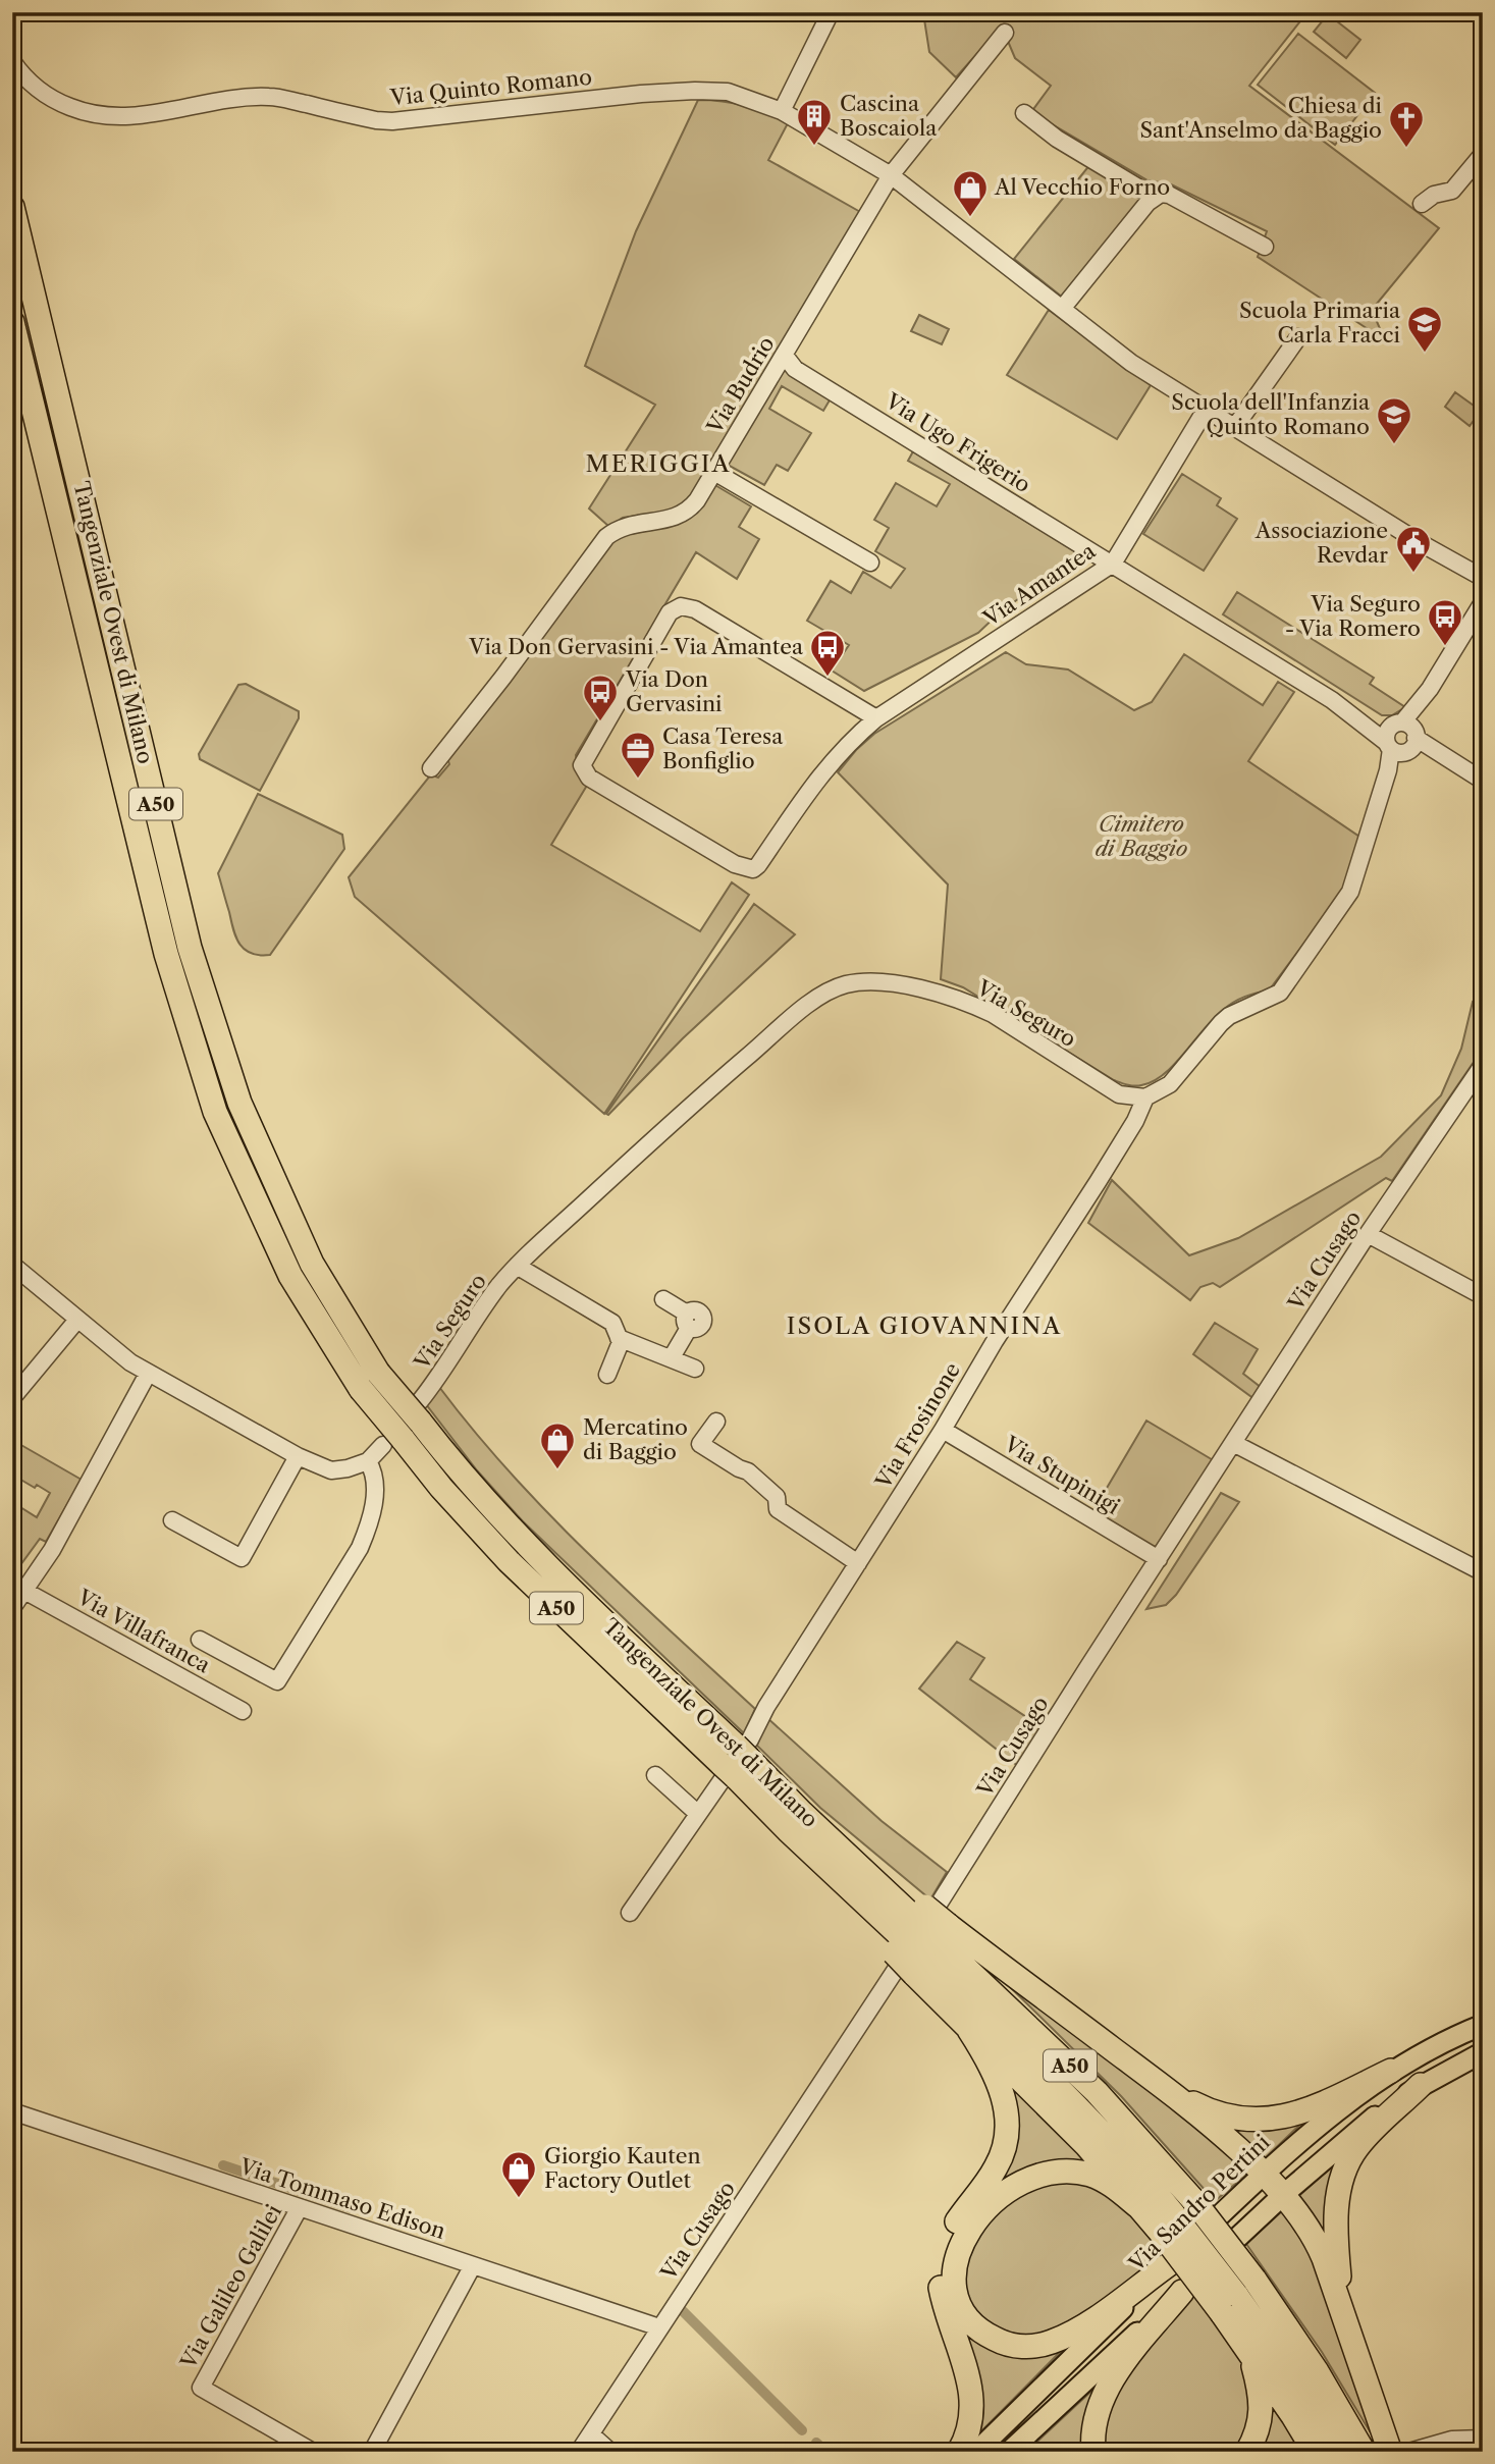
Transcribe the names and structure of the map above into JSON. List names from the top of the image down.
{
  "streets": {
    "highway": ["Tangenziale Ovest di Milano", "A50"],
    "main road": ["Via Sandro Pertini"],
    "street": [
      "Via Quinto Romano",
      "Via Budrio",
      "Via Ugo Frigerio",
      "Via Amantea",
      "Via Seguro",
      "Via Cusago",
      "Via Frosinone",
      "Via Stupinigi",
      "Via Villafranca",
      "Via Tommaso Edison",
      "Via Galileo Galilei"
    ]
  },
  "crossings": [
    ["Via Quinto Romano", "Via Budrio"],
    ["Via Quinto Romano", "Via Amantea"],
    ["Via Budrio", "Via Ugo Frigerio"],
    ["Via Ugo Frigerio", "Via Amantea"],
    ["Tangenziale Ovest di Milano", "Via Seguro"],
    ["Tangenziale Ovest di Milano", "Via Frosinone"],
    ["Via Seguro", "Via Frosinone"],
    ["Via Cusago", "Via Stupinigi"],
    ["Via Cusago", "Via Tommaso Edison"],
    ["Via Frosinone", "Via Stupinigi"],
    ["Via Tommaso Edison", "Via Galileo Galilei"]
  ],
  "districts": ["MERIGGIA", "ISOLA GIOVANNINA"],
  "parks": ["Cimitero di Baggio"],
  "places": {
    "building": ["Cascina Boscaiola"],
    "church": ["Chiesa di Sant'Anselmo da Baggio"],
    "shop": ["Al Vecchio Forno", "Mercatino di Baggio", "Giorgio Kauten Factory Outlet"],
    "school or university": ["Scuola Primaria Carla Fracci", "Scuola dell'Infanzia Quinto Romano"],
    "public building": ["Associazione Revdar"],
    "bus stop": ["Via Seguro - Via Romero", "Via Don Gervasini - Via Amantea", "Via Don Gervasini"],
    "office": ["Casa Teresa Bonfiglio"]
  }
}
